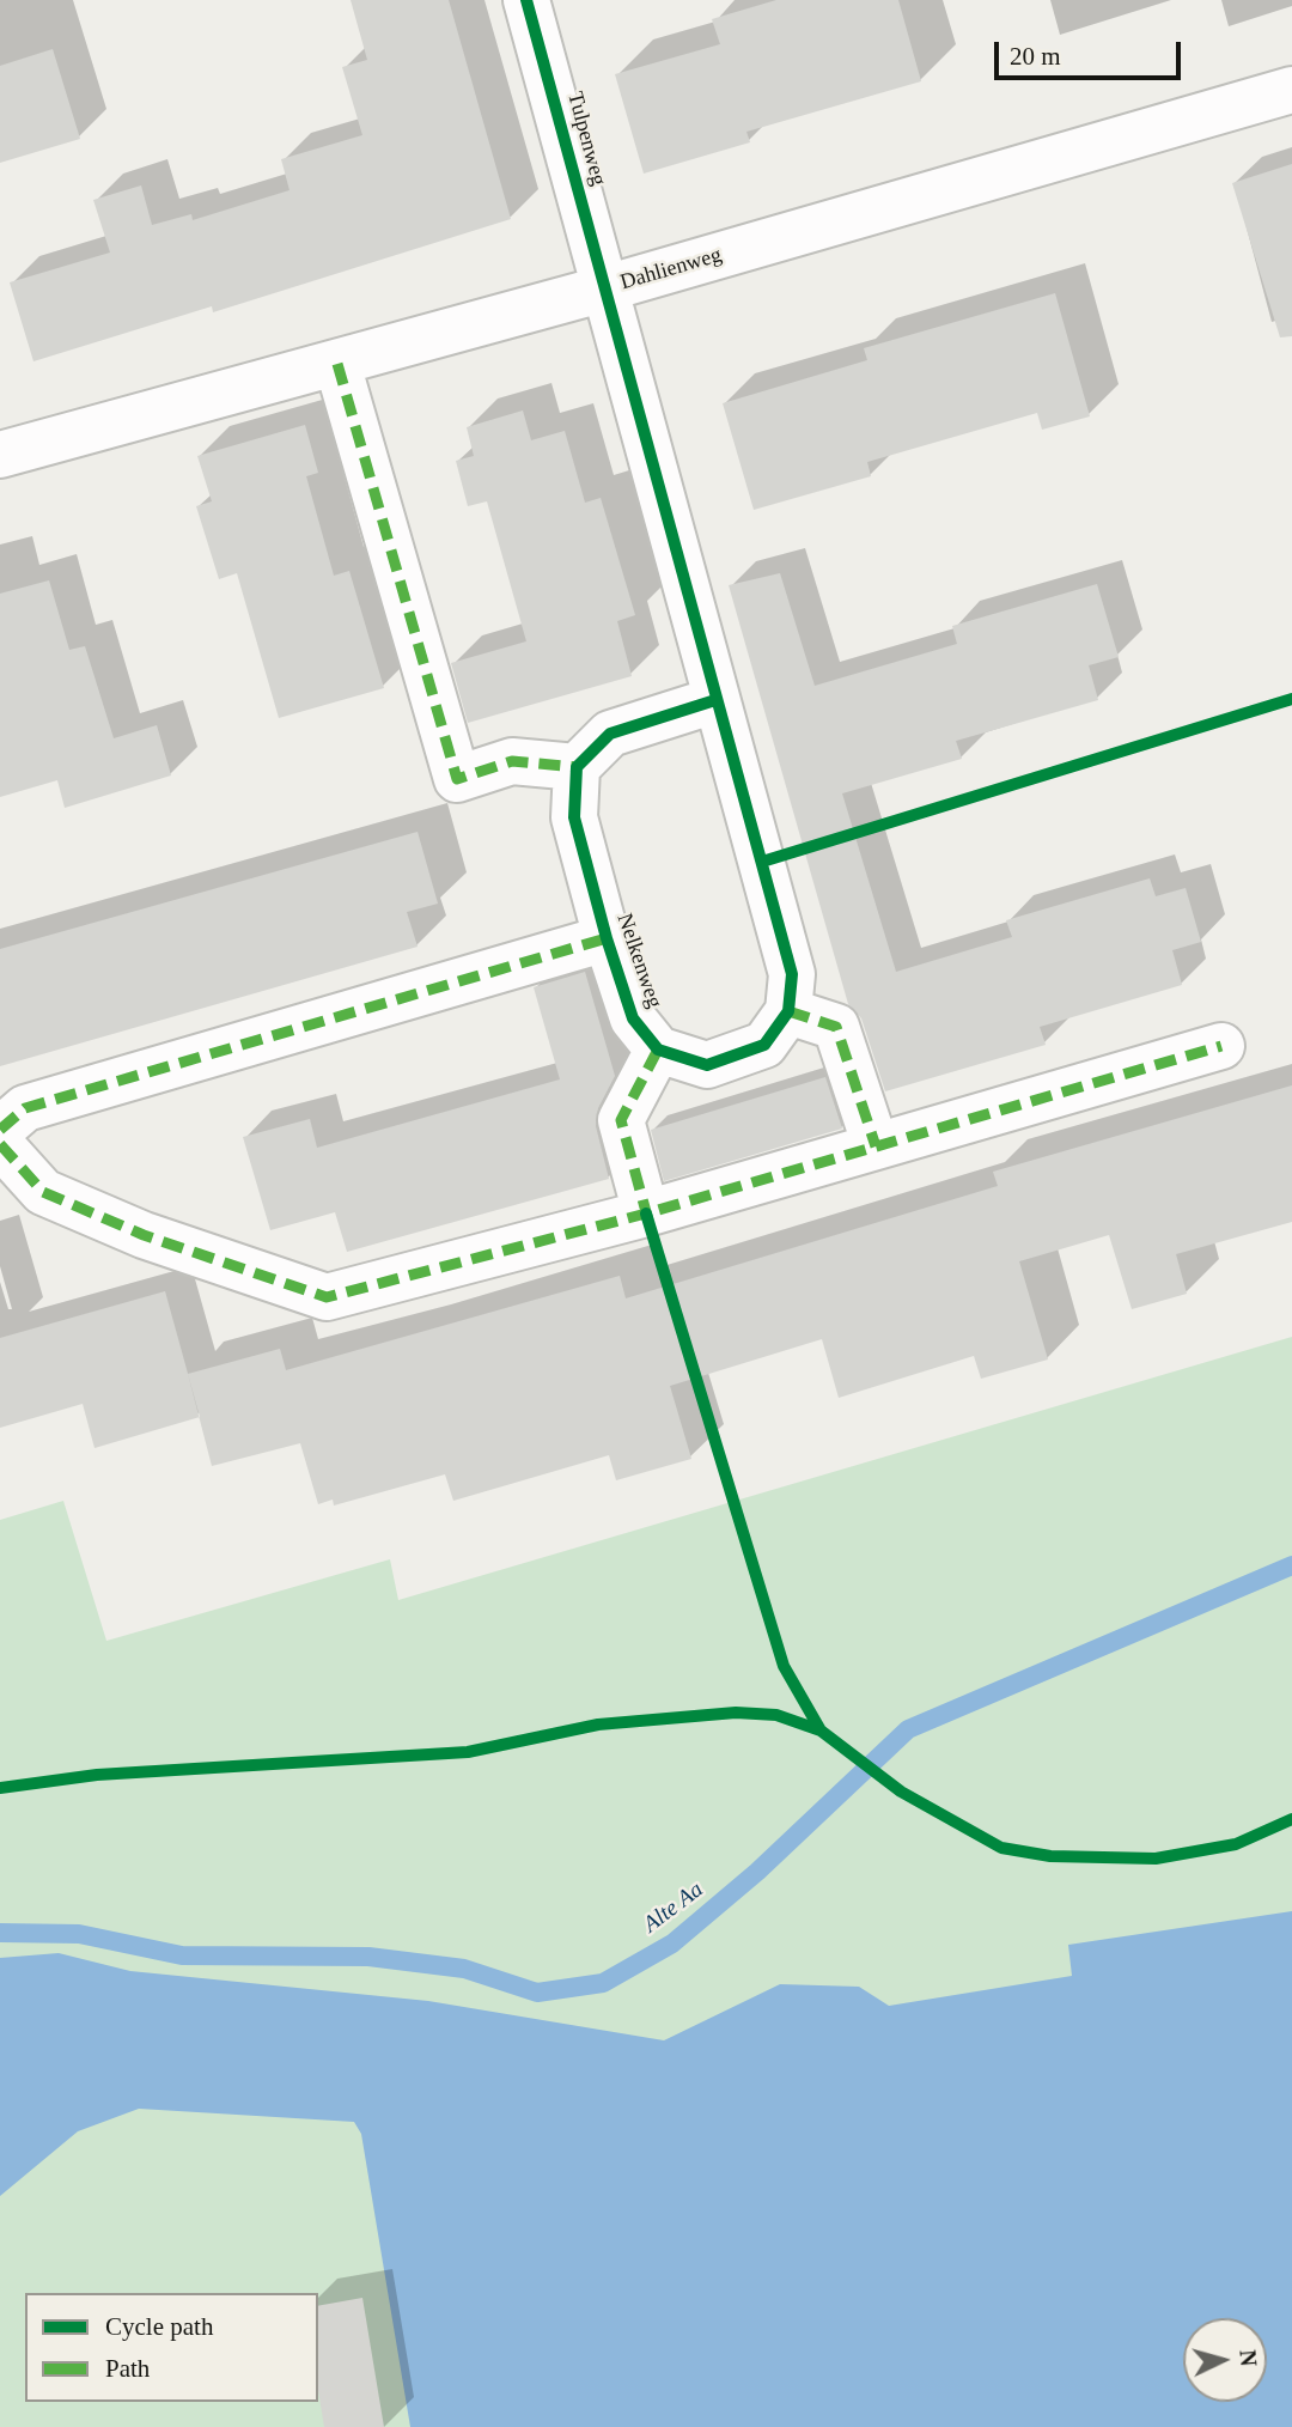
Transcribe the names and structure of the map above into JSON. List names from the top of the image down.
{
  "streets": {
    "street": ["Tulpenweg", "Dahlienweg", "Nelkenweg"]
  },
  "crossings": [
    ["Tulpenweg", "Dahlienweg"]
  ],
  "water": ["Alte Aa"],
  "legend": ["Cycle path", "Path"],
  "scale_bar": "20 m",
  "north": "right"
}
